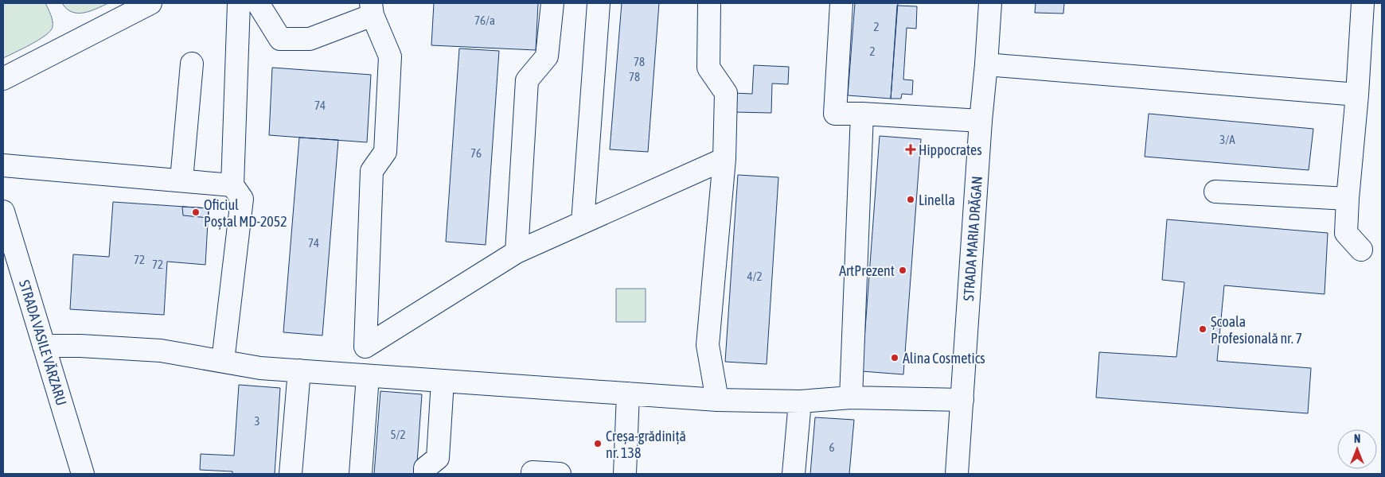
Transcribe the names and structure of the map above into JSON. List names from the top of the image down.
{
  "streets": {
    "main road": ["STRADA MARIA DRĂGAN", "STRADA VASILE VĂRZARU"]
  },
  "places": {
    "health": ["Hippocrates"],
    "other": [
      "Linella",
      "Oficiul Poștal MD-2052",
      "ArtPrezent",
      "Școala Profesională nr. 7",
      "Alina Cosmetics",
      "Creșa-grădiniță nr. 138"
    ]
  },
  "house_numbers": [
    "76/a",
    "2",
    "2",
    "78",
    "78",
    "74",
    "3/A",
    "76",
    "74",
    "72",
    "72",
    "4/2",
    "3",
    "5/2",
    "6"
  ],
  "north": "top"
}
